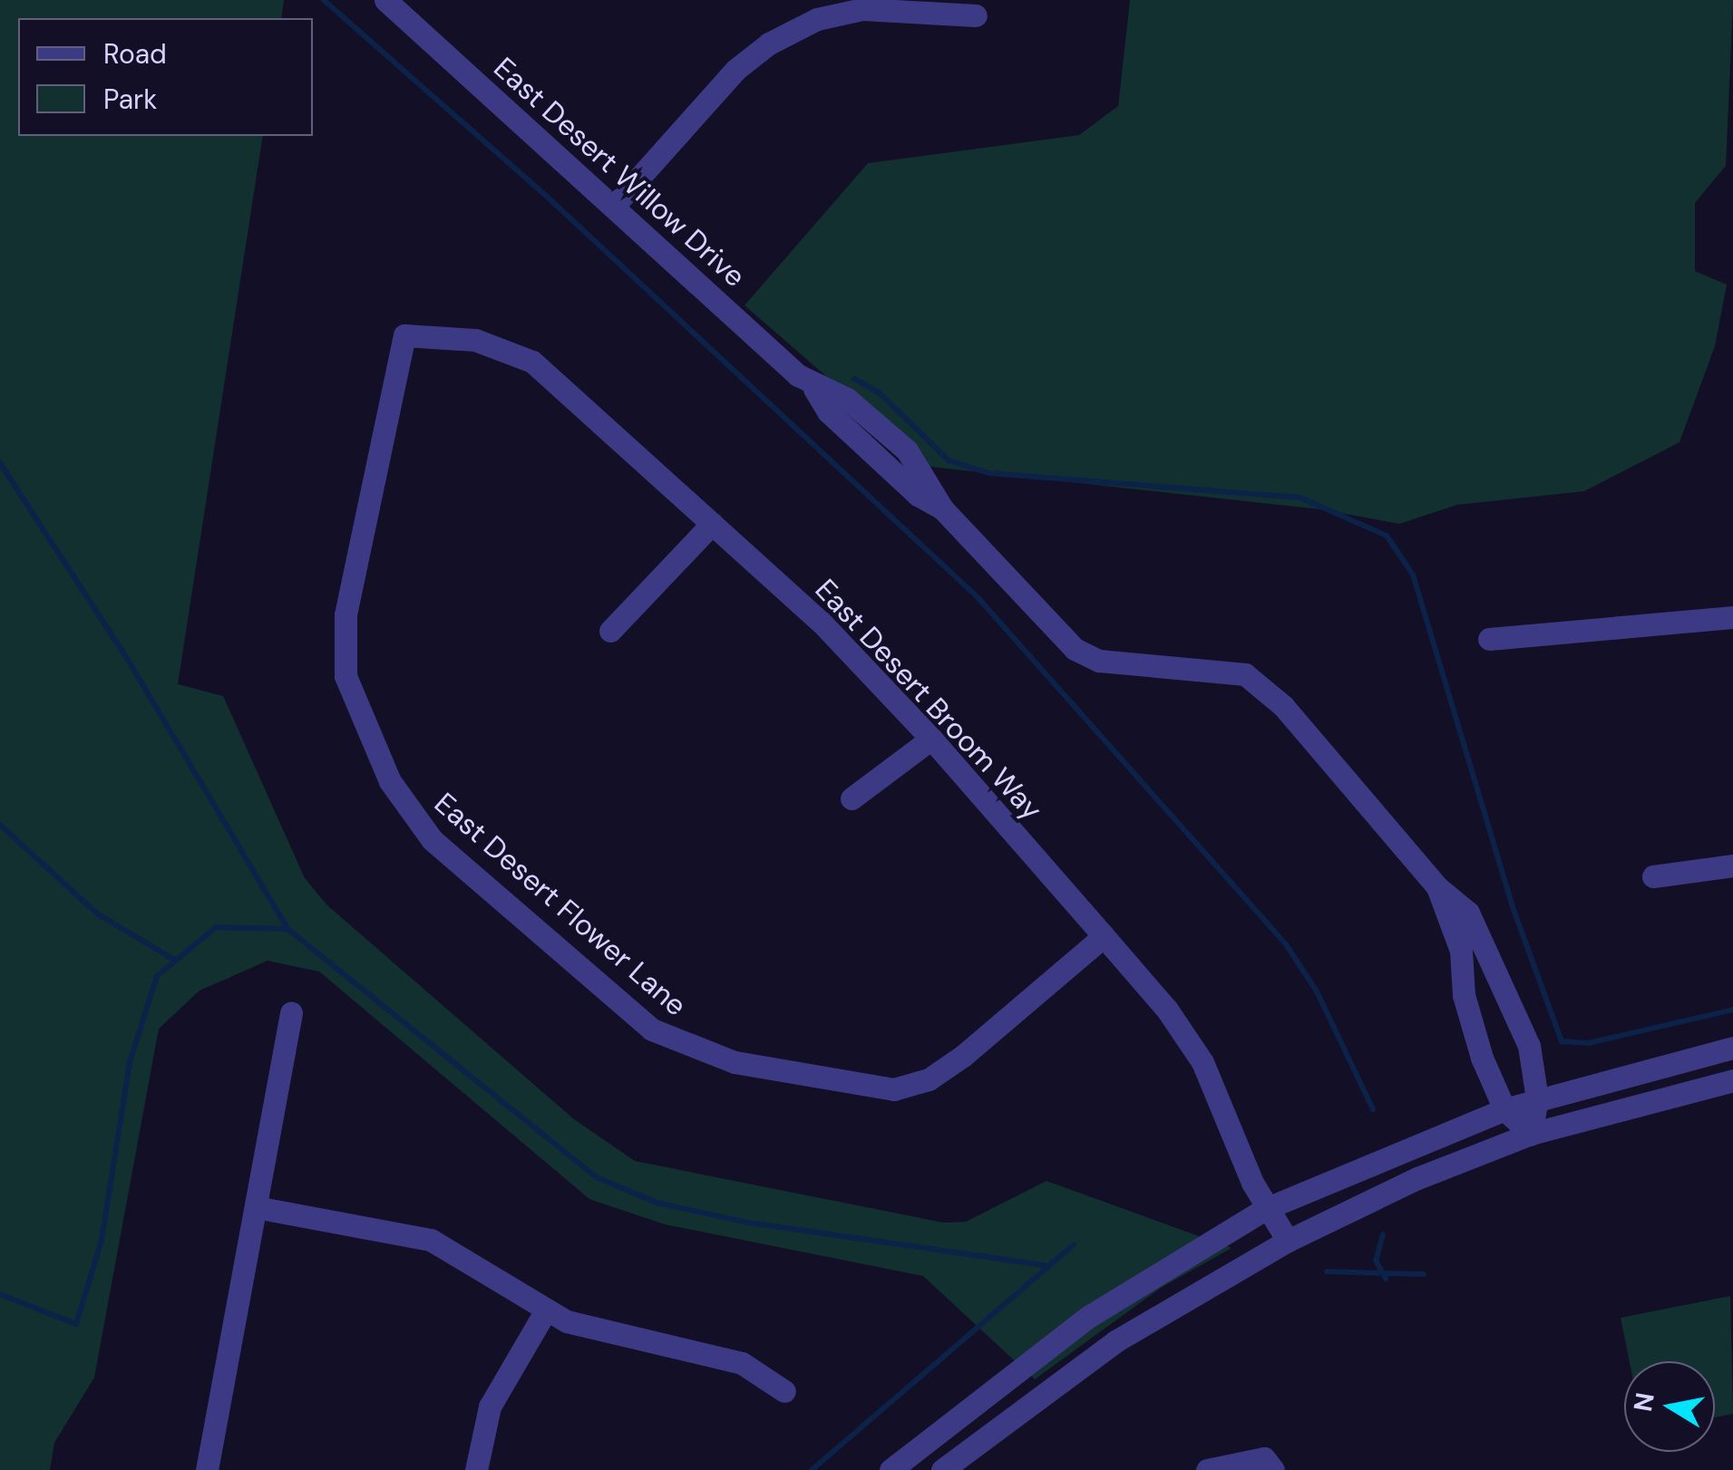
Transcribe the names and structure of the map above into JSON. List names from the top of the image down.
{
  "streets": {
    "street": ["East Desert Willow Drive", "East Desert Broom Way", "East Desert Flower Lane"]
  },
  "crossings": [
    ["East Desert Broom Way", "East Desert Flower Lane"]
  ],
  "legend": ["Road", "Park"],
  "north": "left"
}
